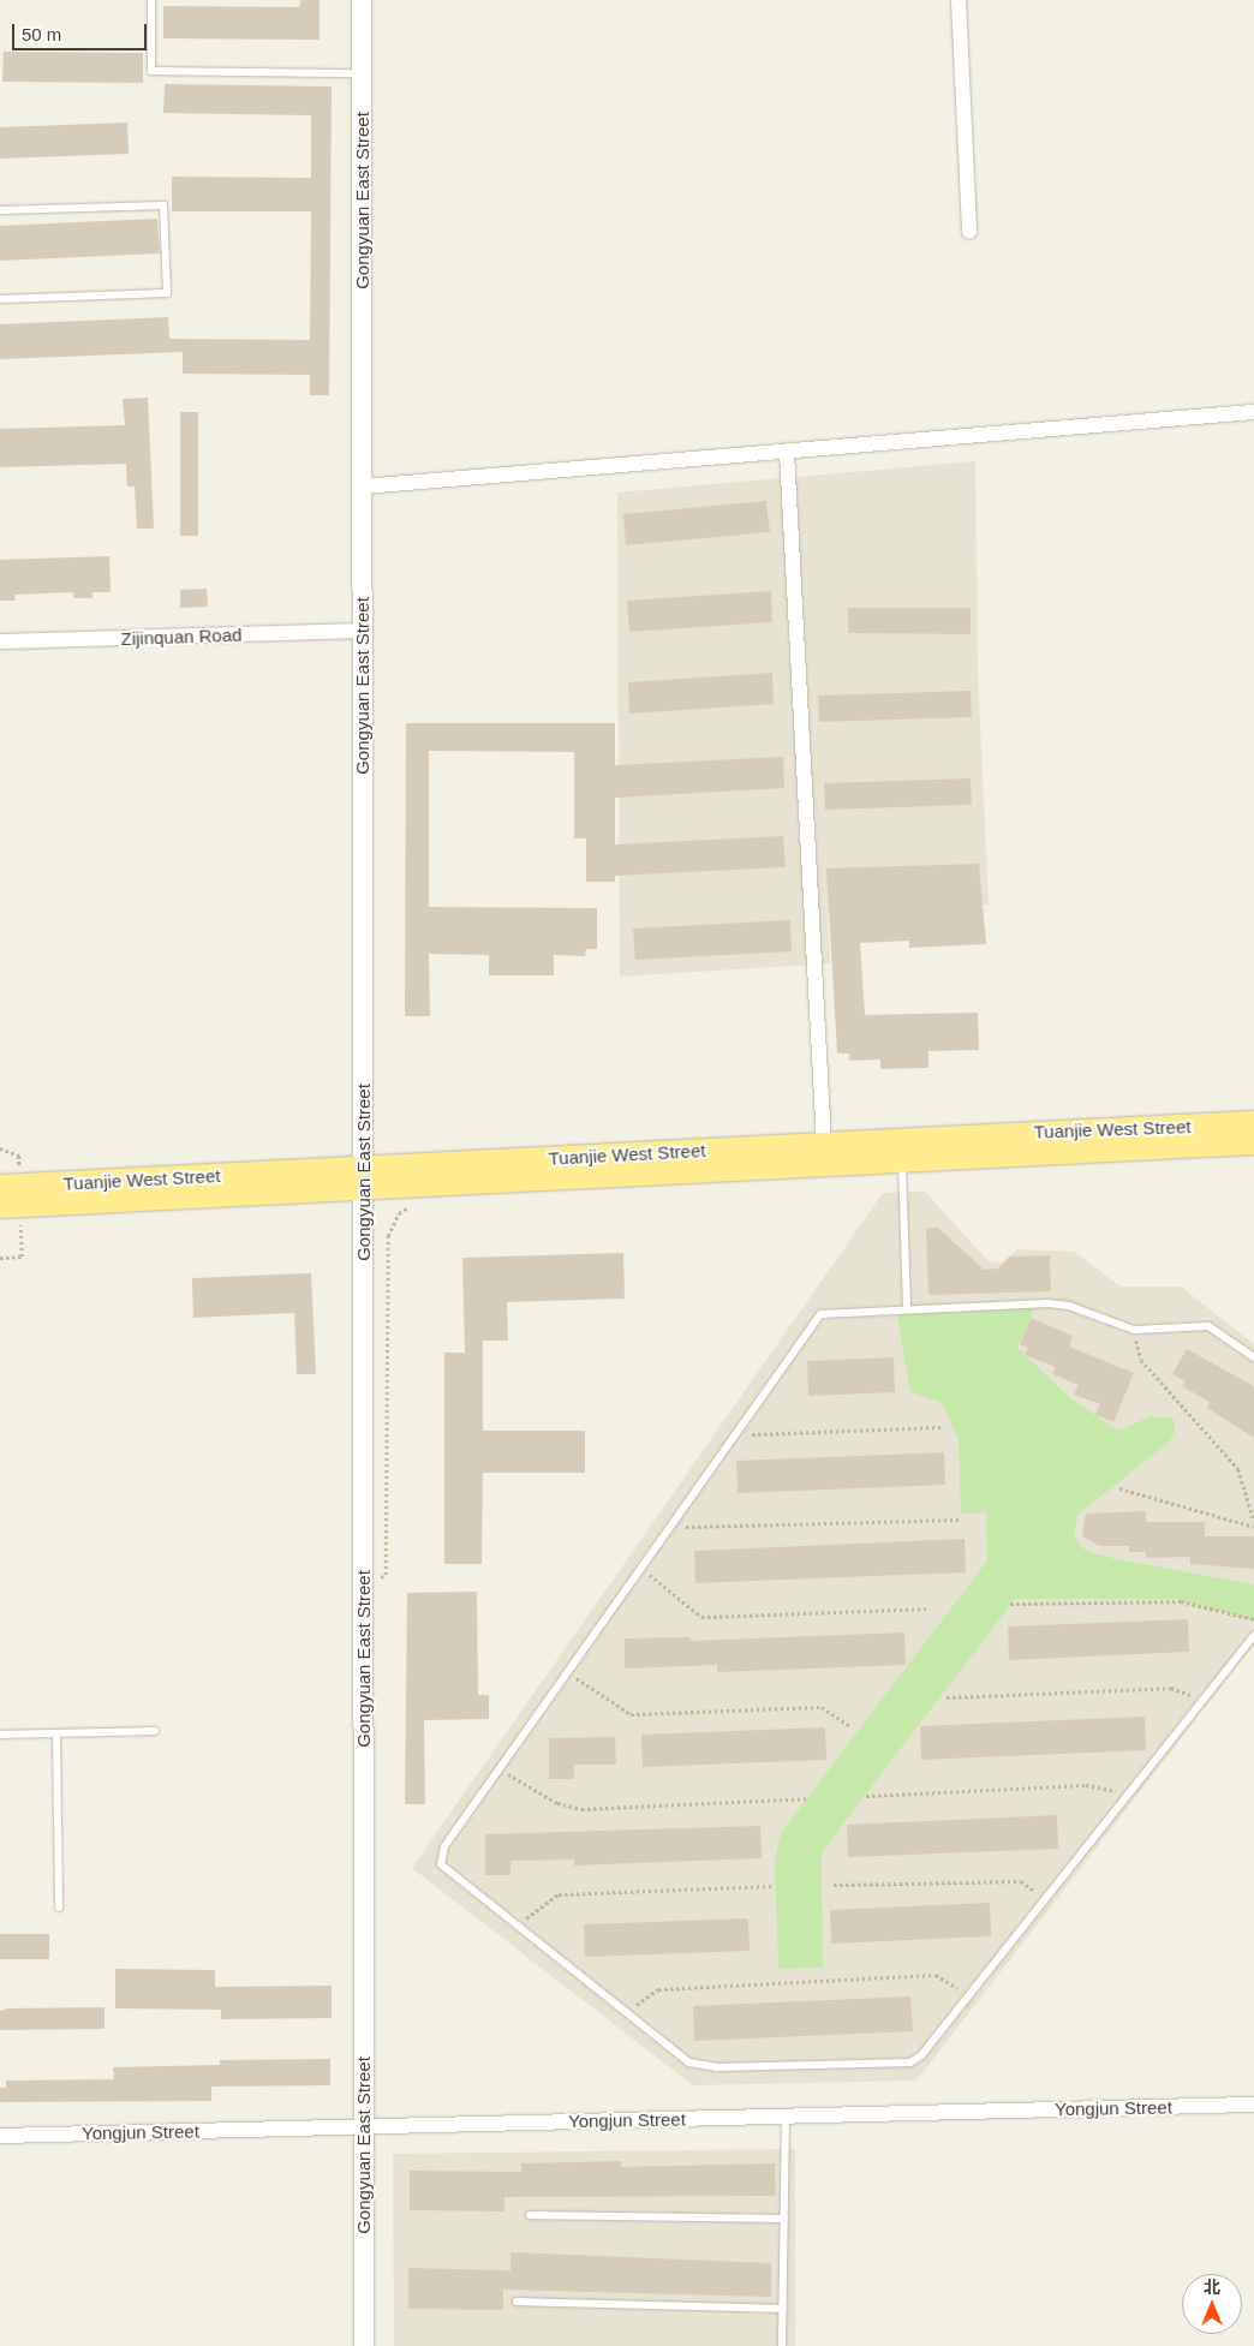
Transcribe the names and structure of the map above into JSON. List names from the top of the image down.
{
  "streets": {
    "main road": ["Tuanjie West Street"],
    "street": ["Gongyuan East Street", "Zijinquan Road", "Yongjun Street"]
  },
  "crossings": [
    ["Gongyuan East Street", "Zijinquan Road"],
    ["Gongyuan East Street", "Tuanjie West Street"],
    ["Gongyuan East Street", "Yongjun Street"]
  ],
  "scale_bar": "50 m",
  "north": "top"
}
